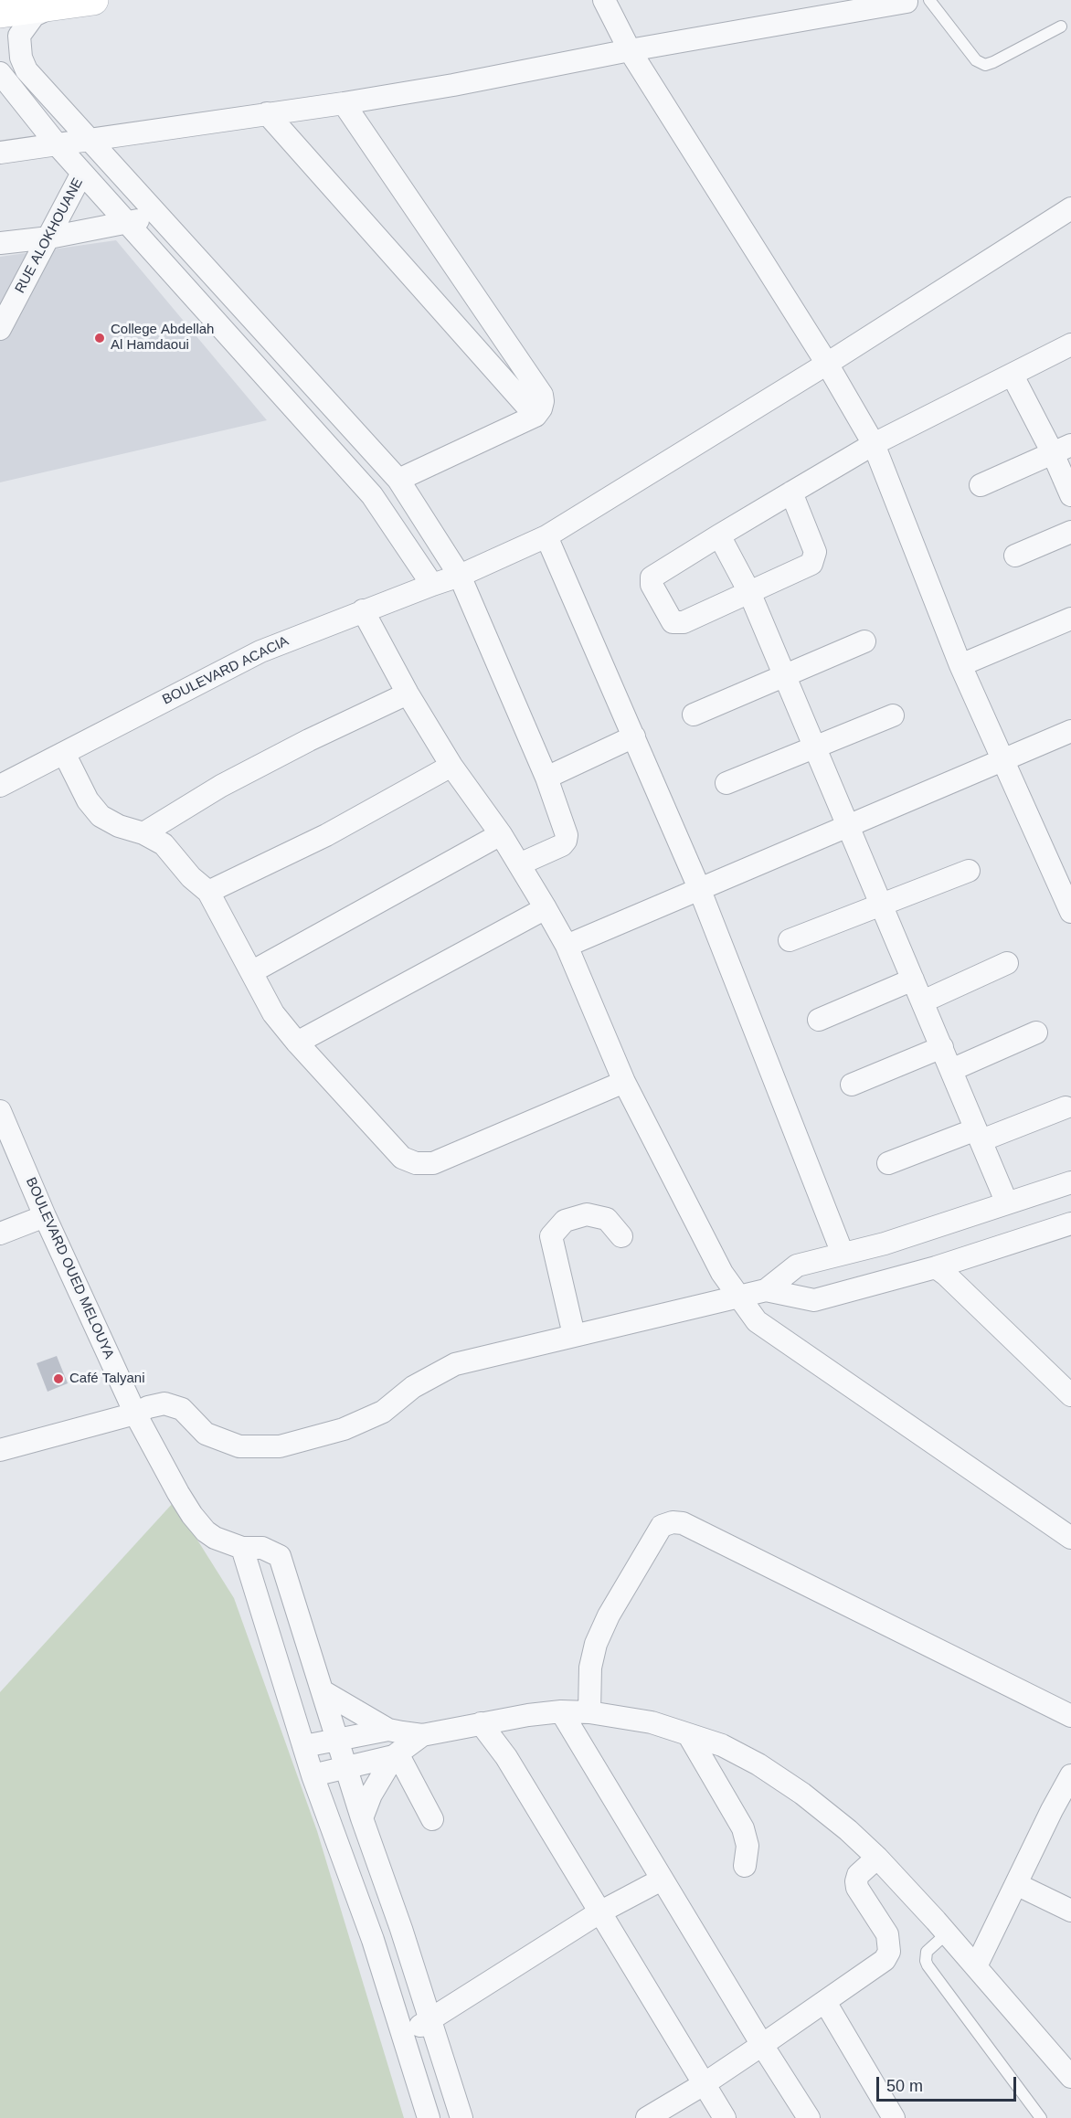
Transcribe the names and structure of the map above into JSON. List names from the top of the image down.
{
  "streets": {
    "street": ["RUE ALOKHOUANE", "BOULEVARD ACACIA", "BOULEVARD OUED MELOUYA"]
  },
  "places": ["College Abdellah Al Hamdaoui", "Café Talyani"],
  "scale_bar": "50 m"
}
